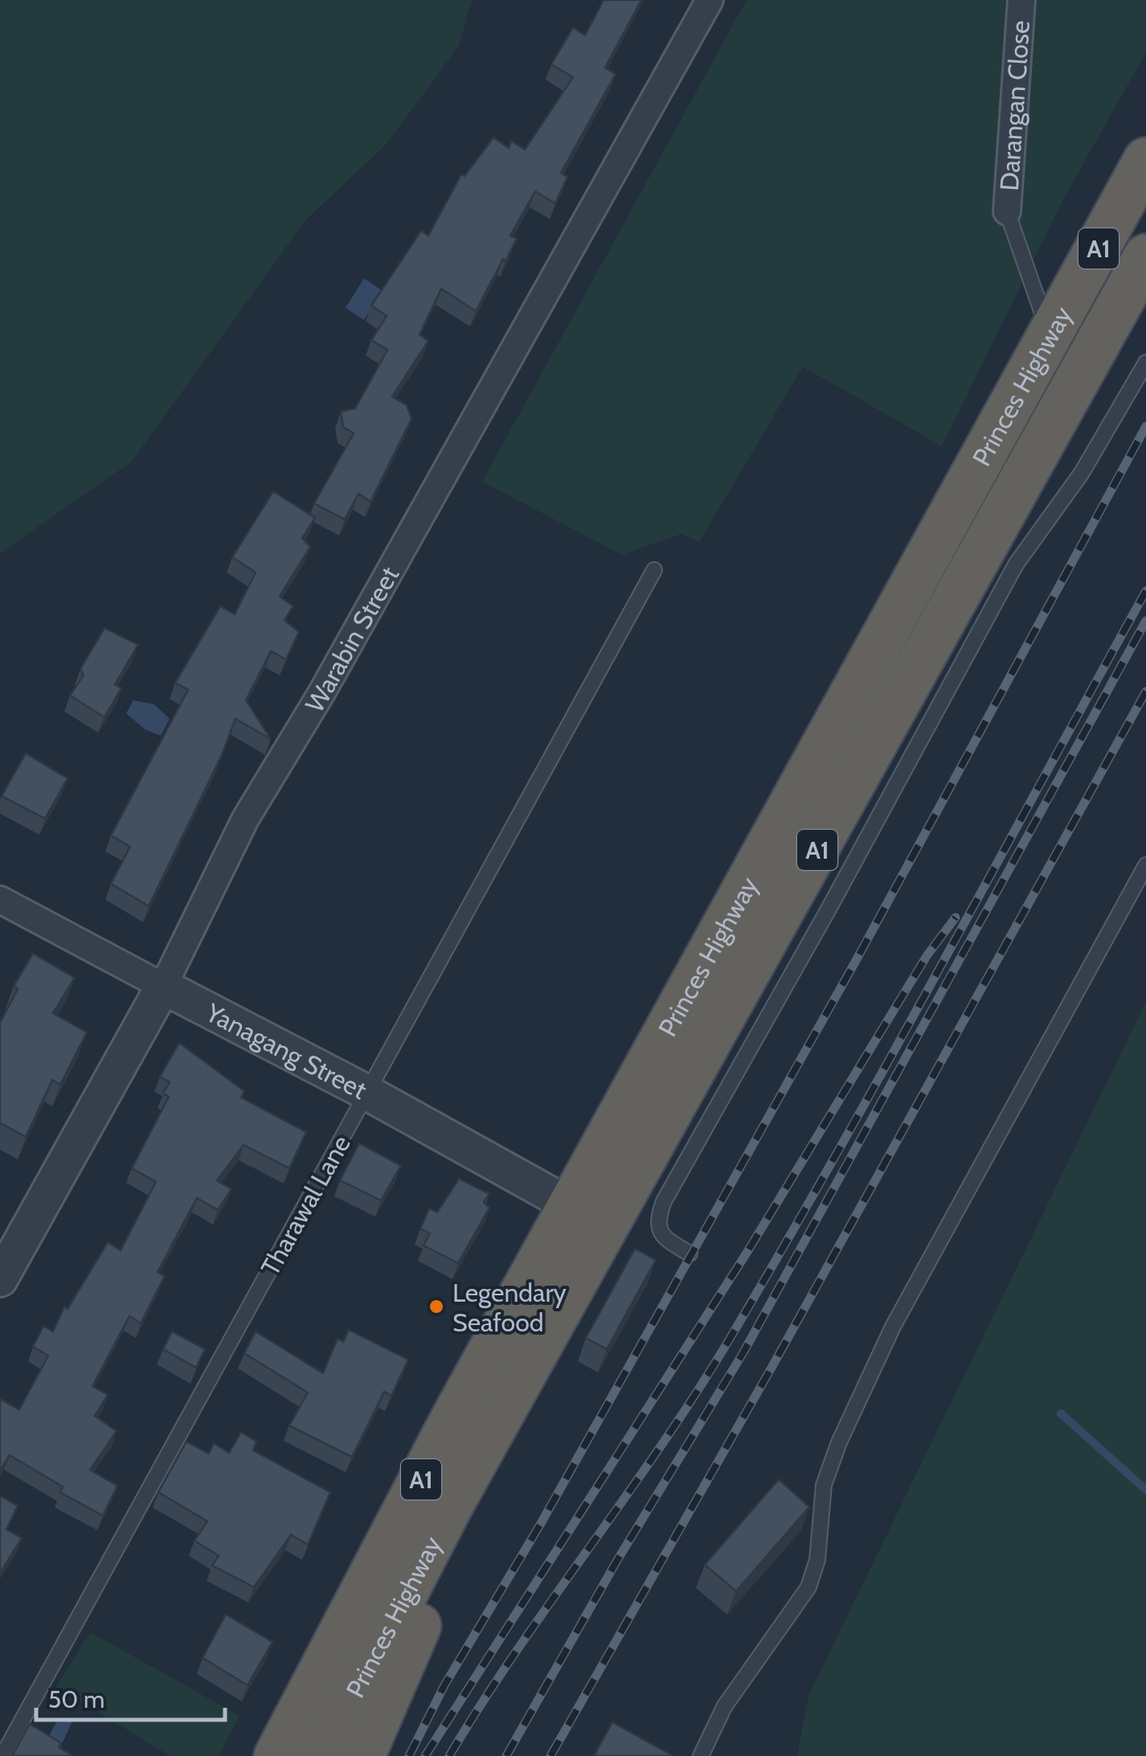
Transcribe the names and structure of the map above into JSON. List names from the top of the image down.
{
  "streets": {
    "highway": ["A1", "Princes Highway"],
    "street": ["Darangan Close", "Warabin Street", "Yanagang Street"],
    "lane": ["Tharawal Lane"]
  },
  "crossings": [
    ["Princes Highway", "Yanagang Street"],
    ["Warabin Street", "Yanagang Street"],
    ["Yanagang Street", "Tharawal Lane"]
  ],
  "places": ["Legendary Seafood"],
  "scale_bar": "50 m"
}
